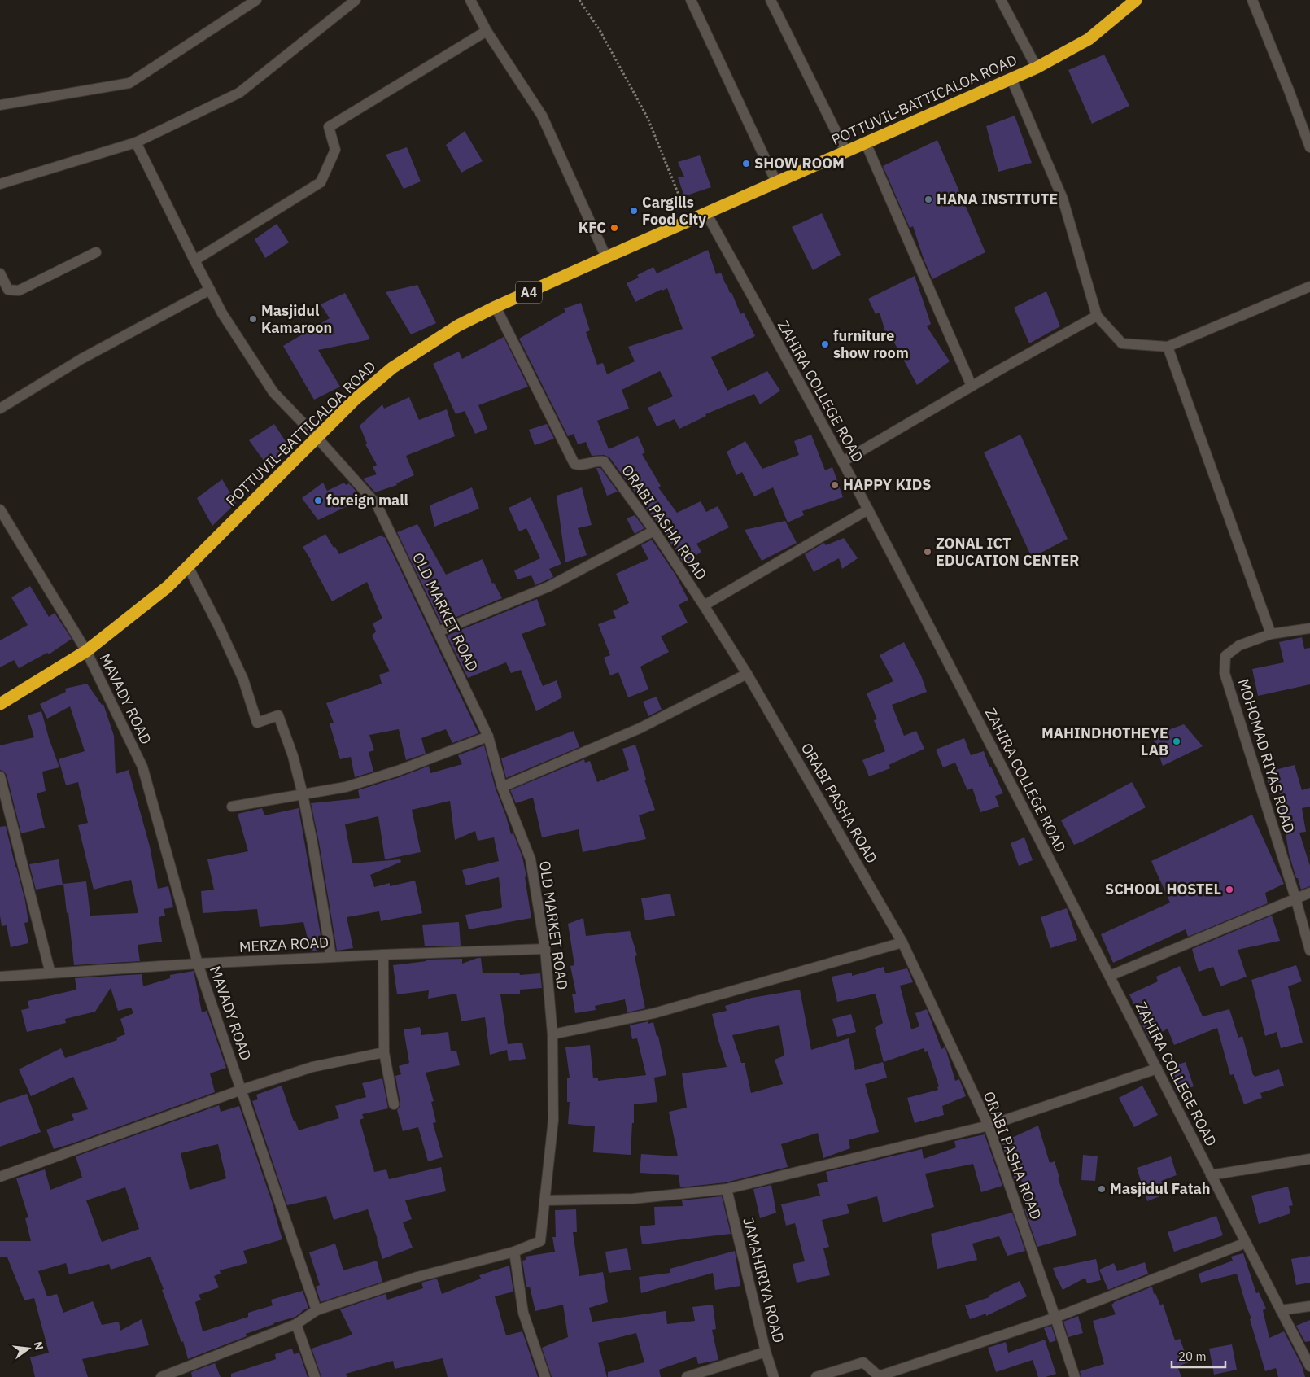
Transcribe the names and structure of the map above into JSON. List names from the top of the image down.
{
  "streets": {
    "highway": ["POTTUVIL-BATTICALOA ROAD", "A4"],
    "street": [
      "ZAHIRA COLLEGE ROAD",
      "ORABI PASHA ROAD",
      "OLD MARKET ROAD",
      "MAVADY ROAD",
      "MOHOMAD RIYAS ROAD",
      "MERZA ROAD",
      "JAMAHIRIYA ROAD"
    ]
  },
  "crossings": [
    ["POTTUVIL-BATTICALOA ROAD", "ZAHIRA COLLEGE ROAD"],
    ["POTTUVIL-BATTICALOA ROAD", "ORABI PASHA ROAD"],
    ["POTTUVIL-BATTICALOA ROAD", "OLD MARKET ROAD"],
    ["POTTUVIL-BATTICALOA ROAD", "MAVADY ROAD"],
    ["OLD MARKET ROAD", "MERZA ROAD"],
    ["MAVADY ROAD", "MERZA ROAD"]
  ],
  "places": [
    "SHOW ROOM",
    "HANA INSTITUTE",
    "Cargills Food City",
    "KFC",
    "Masjidul Kamaroon",
    "furniture show room",
    "HAPPY KIDS",
    "foreign mall",
    "ZONAL ICT EDUCATION CENTER",
    "MAHINDHOTHEYE LAB",
    "SCHOOL HOSTEL",
    "Masjidul Fatah"
  ],
  "scale_bar": "20 m",
  "north": "right"
}
